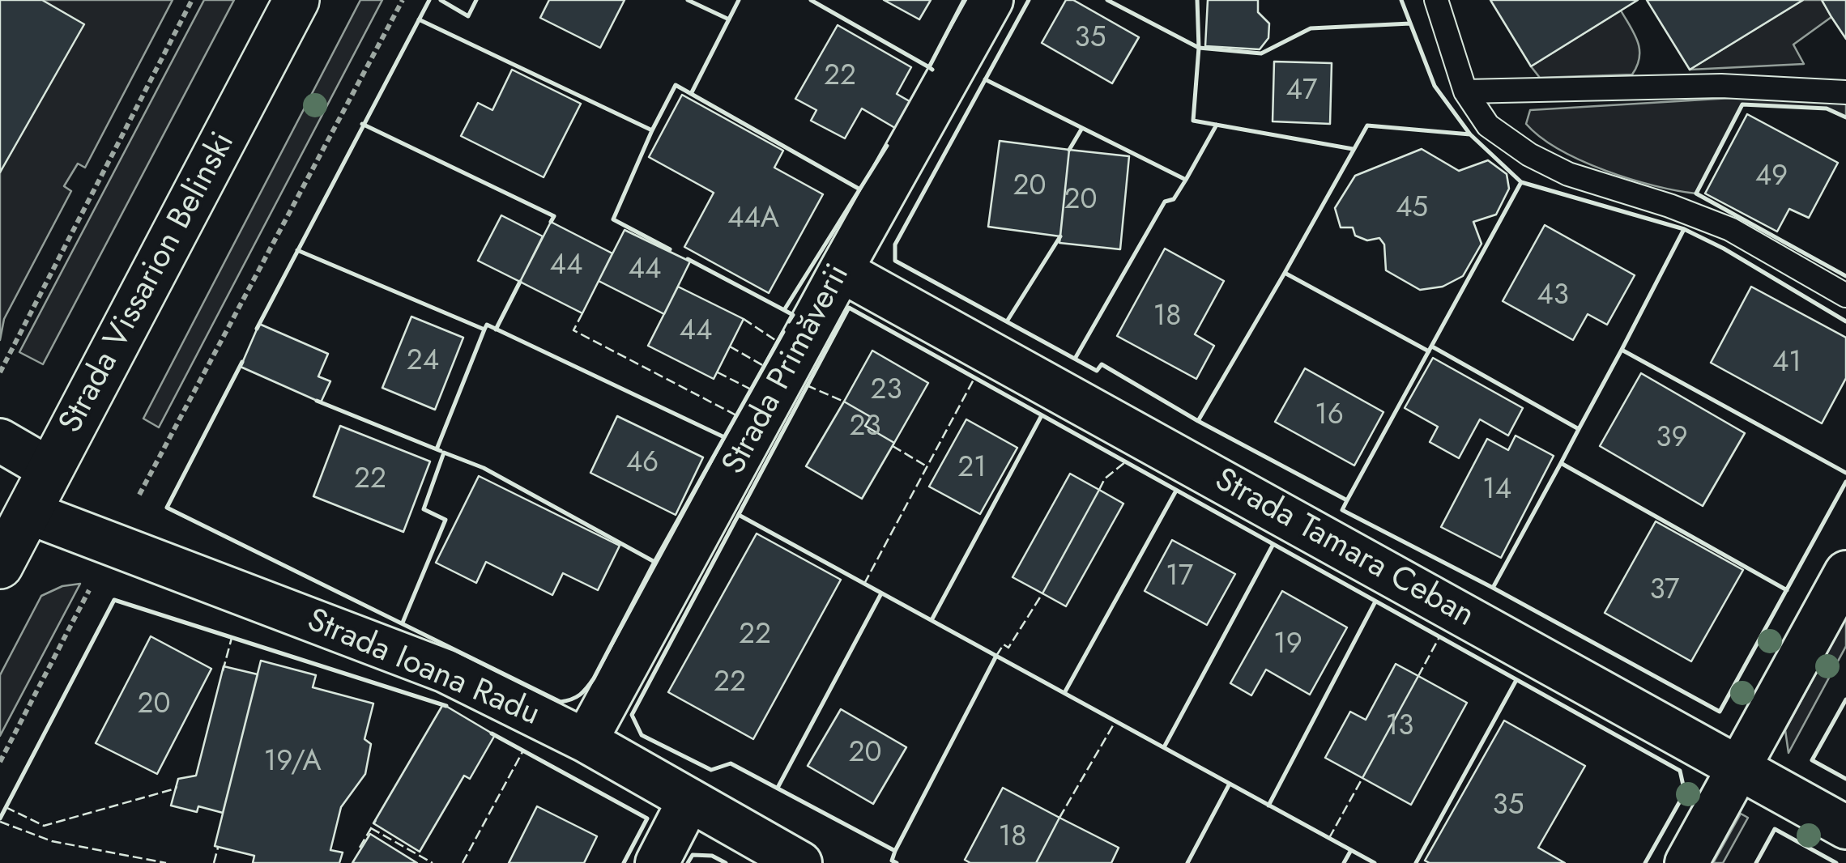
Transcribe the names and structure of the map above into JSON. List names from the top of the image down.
{
  "streets": {
    "main road": ["Strada Vissarion Belinski"],
    "street": ["Strada Primăverii", "Strada Tamara Ceban", "Strada Ioana Radu"]
  },
  "crossings": [
    ["Strada Vissarion Belinski", "Strada Ioana Radu"],
    ["Strada Primăverii", "Strada Tamara Ceban"],
    ["Strada Primăverii", "Strada Ioana Radu"]
  ],
  "house_numbers": [
    "35",
    "22",
    "47",
    "49",
    "20",
    "20",
    "45",
    "44A",
    "44",
    "44",
    "43",
    "18",
    "44",
    "24",
    "41",
    "23",
    "16",
    "23",
    "39",
    "46",
    "21",
    "22",
    "14",
    "17",
    "37",
    "22",
    "19",
    "22",
    "20",
    "13",
    "20",
    "19/A",
    "35",
    "18"
  ]
}
